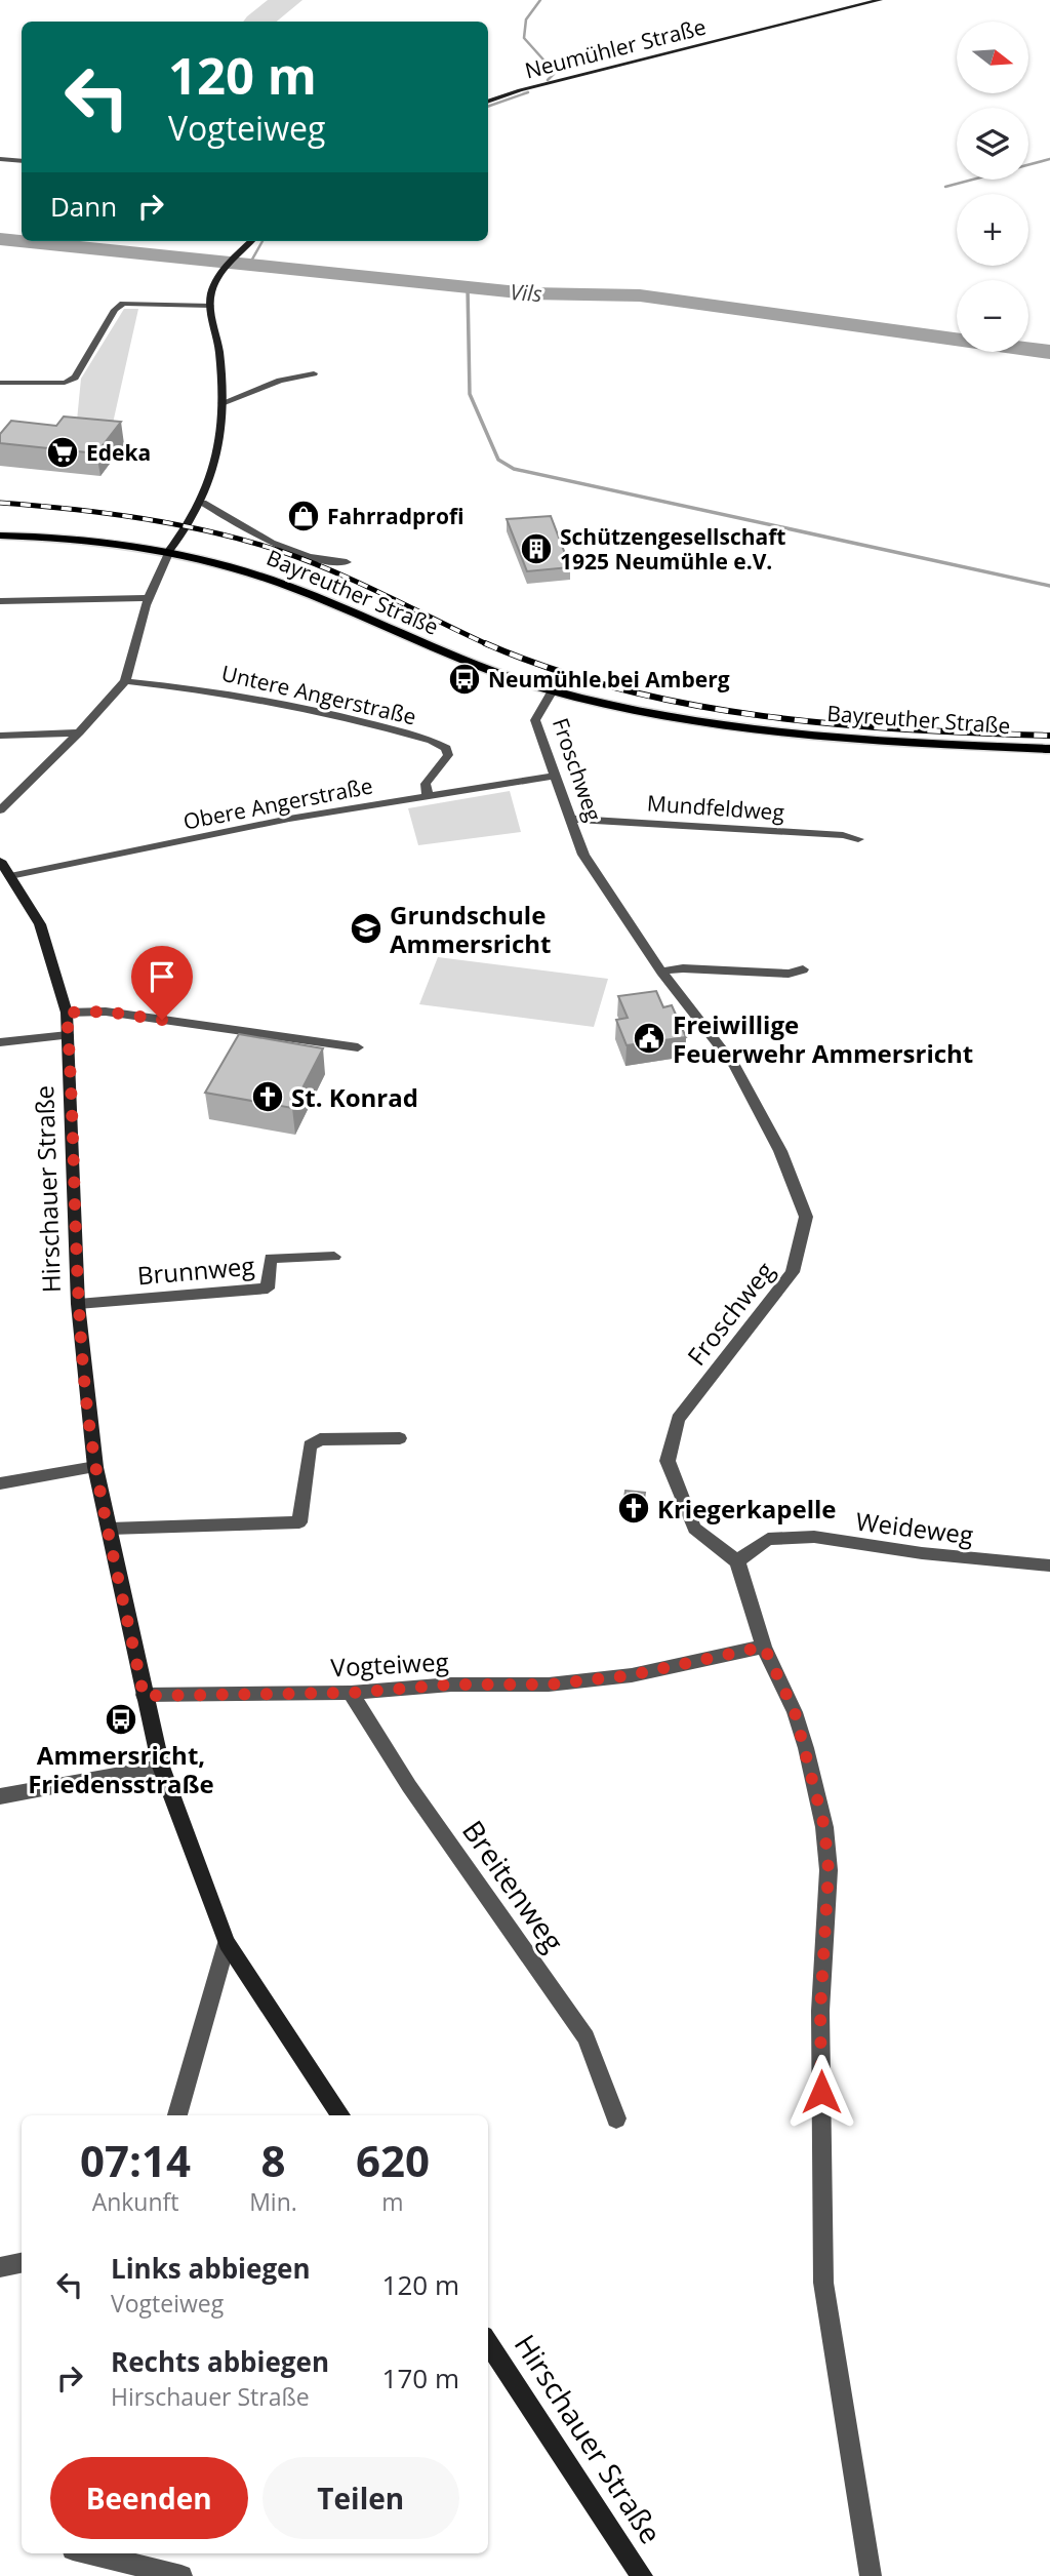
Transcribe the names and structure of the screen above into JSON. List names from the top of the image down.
{
  "streets": {
    "main road": ["Bayreuther Straße"],
    "street": [
      "Neumühler Straße",
      "Untere Angerstraße",
      "Froschweg",
      "Obere Angerstraße",
      "Mundfeldweg",
      "Hirschauer Straße",
      "Brunnweg",
      "Weideweg",
      "Vogteiweg",
      "Breitenweg"
    ]
  },
  "crossings": [
    ["Bayreuther Straße", "Froschweg"],
    ["Untere Angerstraße", "Obere Angerstraße"],
    ["Froschweg", "Obere Angerstraße"],
    ["Froschweg", "Mundfeldweg"],
    ["Froschweg", "Weideweg"],
    ["Obere Angerstraße", "Hirschauer Straße"],
    ["Hirschauer Straße", "Brunnweg"],
    ["Hirschauer Straße", "Vogteiweg"],
    ["Vogteiweg", "Breitenweg"]
  ],
  "water": ["Vils"],
  "places": {
    "supermarket": ["Edeka"],
    "shop": ["Fahrradprofi"],
    "building": ["Schützengesellschaft 1925 Neumühle e.V."],
    "bus stop": ["Neumühle bei Amberg", "Ammersricht, Friedensstraße"],
    "school or university": ["Grundschule Ammersricht"],
    "public building": ["Freiwillige Feuerwehr Ammersricht"],
    "church": ["St. Konrad", "Kriegerkapelle"]
  },
  "north": "right",
  "page": {
    "map_buttons": ["+", "−"],
    "turn": ["120 m", "Vogteiweg"],
    "then": "Dann",
    "eta": [
      "07:14",
      "Ankunft",
      "8",
      "Min.",
      "620",
      "m"
    ],
    "list": [
      {
        "name": "Links abbiegen",
        "note": "Vogteiweg",
        "value": "120 m"
      },
      {
        "name": "Rechts abbiegen",
        "note": "Hirschauer Straße",
        "value": "170 m"
      }
    ],
    "buttons": ["Beenden", "Teilen"]
  }
}
